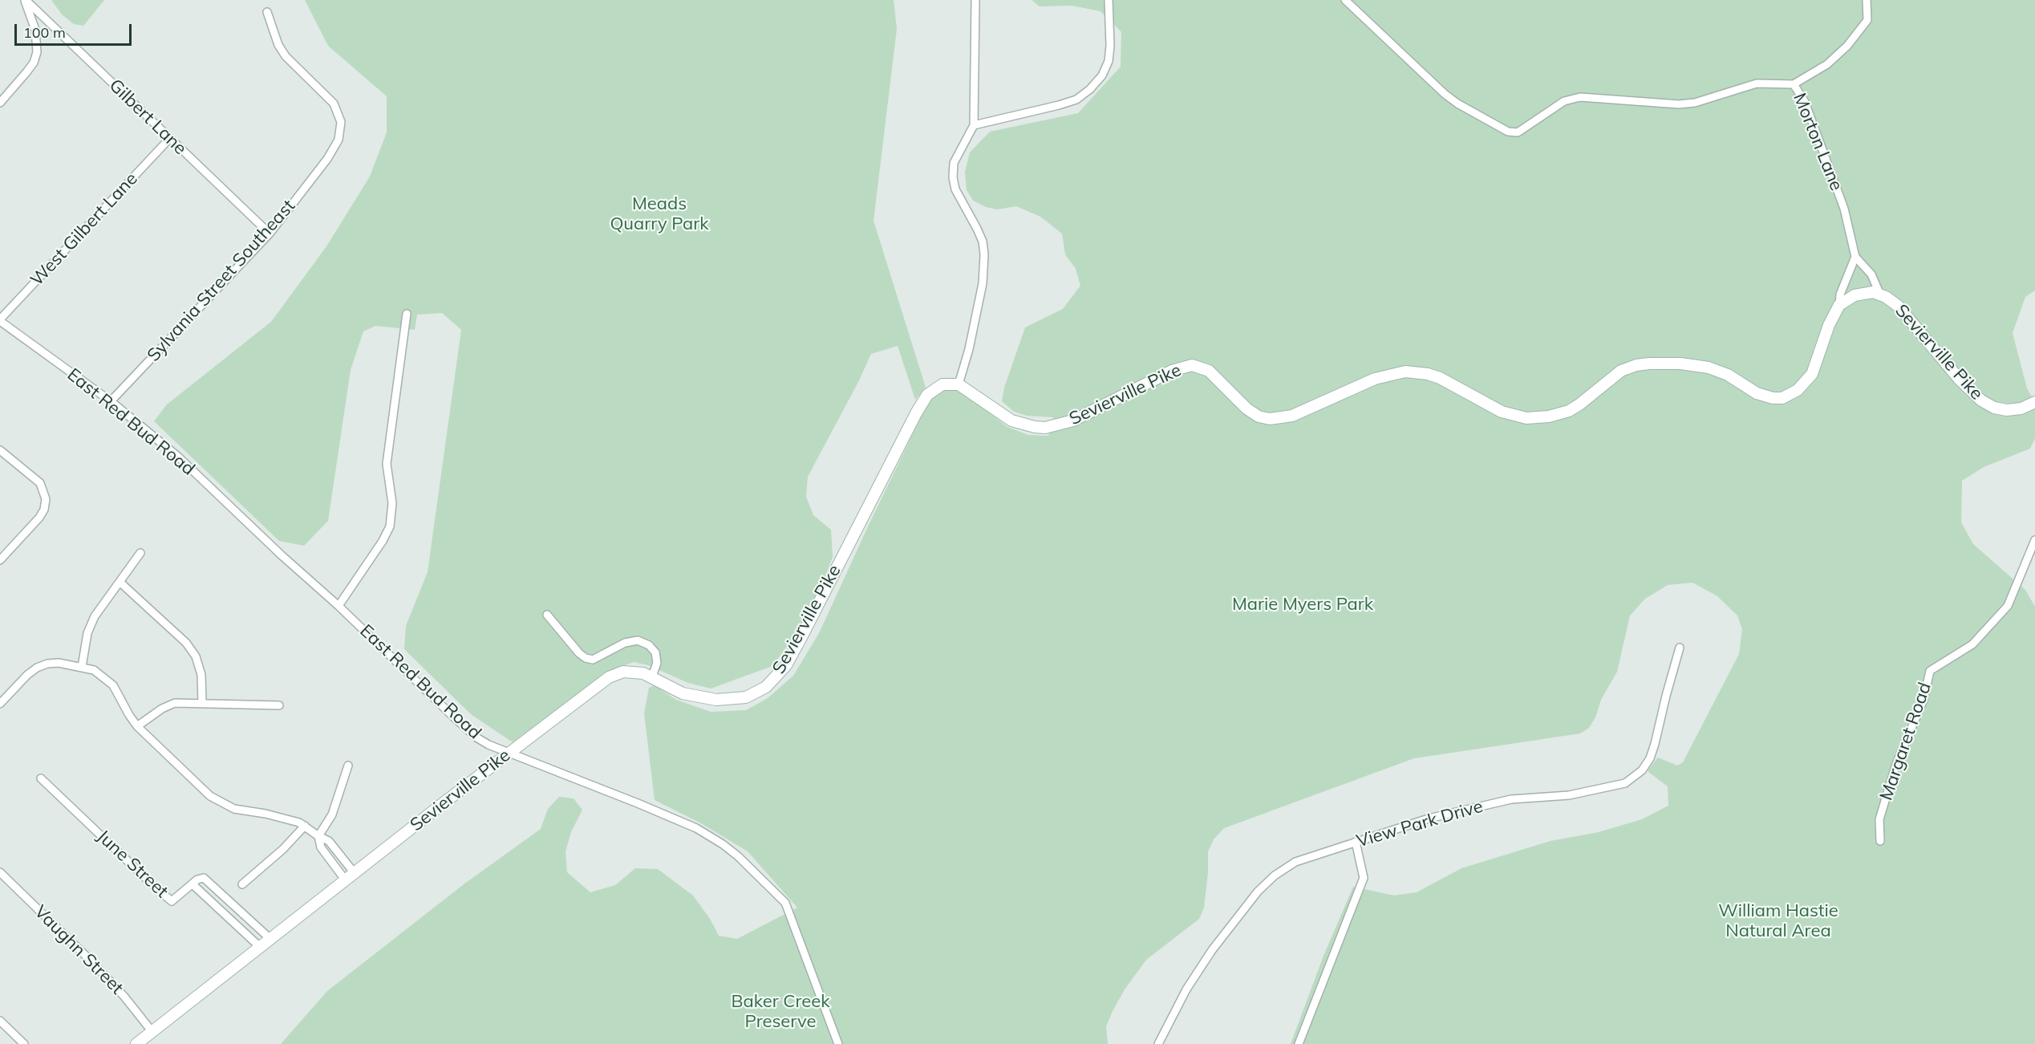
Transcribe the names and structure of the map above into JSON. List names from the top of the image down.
{
  "streets": {
    "street": [
      "Gilbert Lane",
      "Morton Lane",
      "West Gilbert Lane",
      "Sylvania Street Southeast",
      "Sevierville Pike",
      "East Red Bud Road",
      "Margaret Road",
      "View Park Drive",
      "June Street",
      "Vaughn Street"
    ]
  },
  "crossings": [
    ["Gilbert Lane", "West Gilbert Lane"],
    ["Gilbert Lane", "Sylvania Street Southeast"],
    ["Morton Lane", "Sevierville Pike"],
    ["West Gilbert Lane", "East Red Bud Road"],
    ["Sylvania Street Southeast", "East Red Bud Road"],
    ["Sevierville Pike", "East Red Bud Road"],
    ["Sevierville Pike", "June Street"],
    ["Sevierville Pike", "Vaughn Street"]
  ],
  "parks": [
    "Meads Quarry Park",
    "Marie Myers Park",
    "William Hastie Natural Area",
    "Baker Creek Preserve"
  ],
  "scale_bar": "100 m"
}
